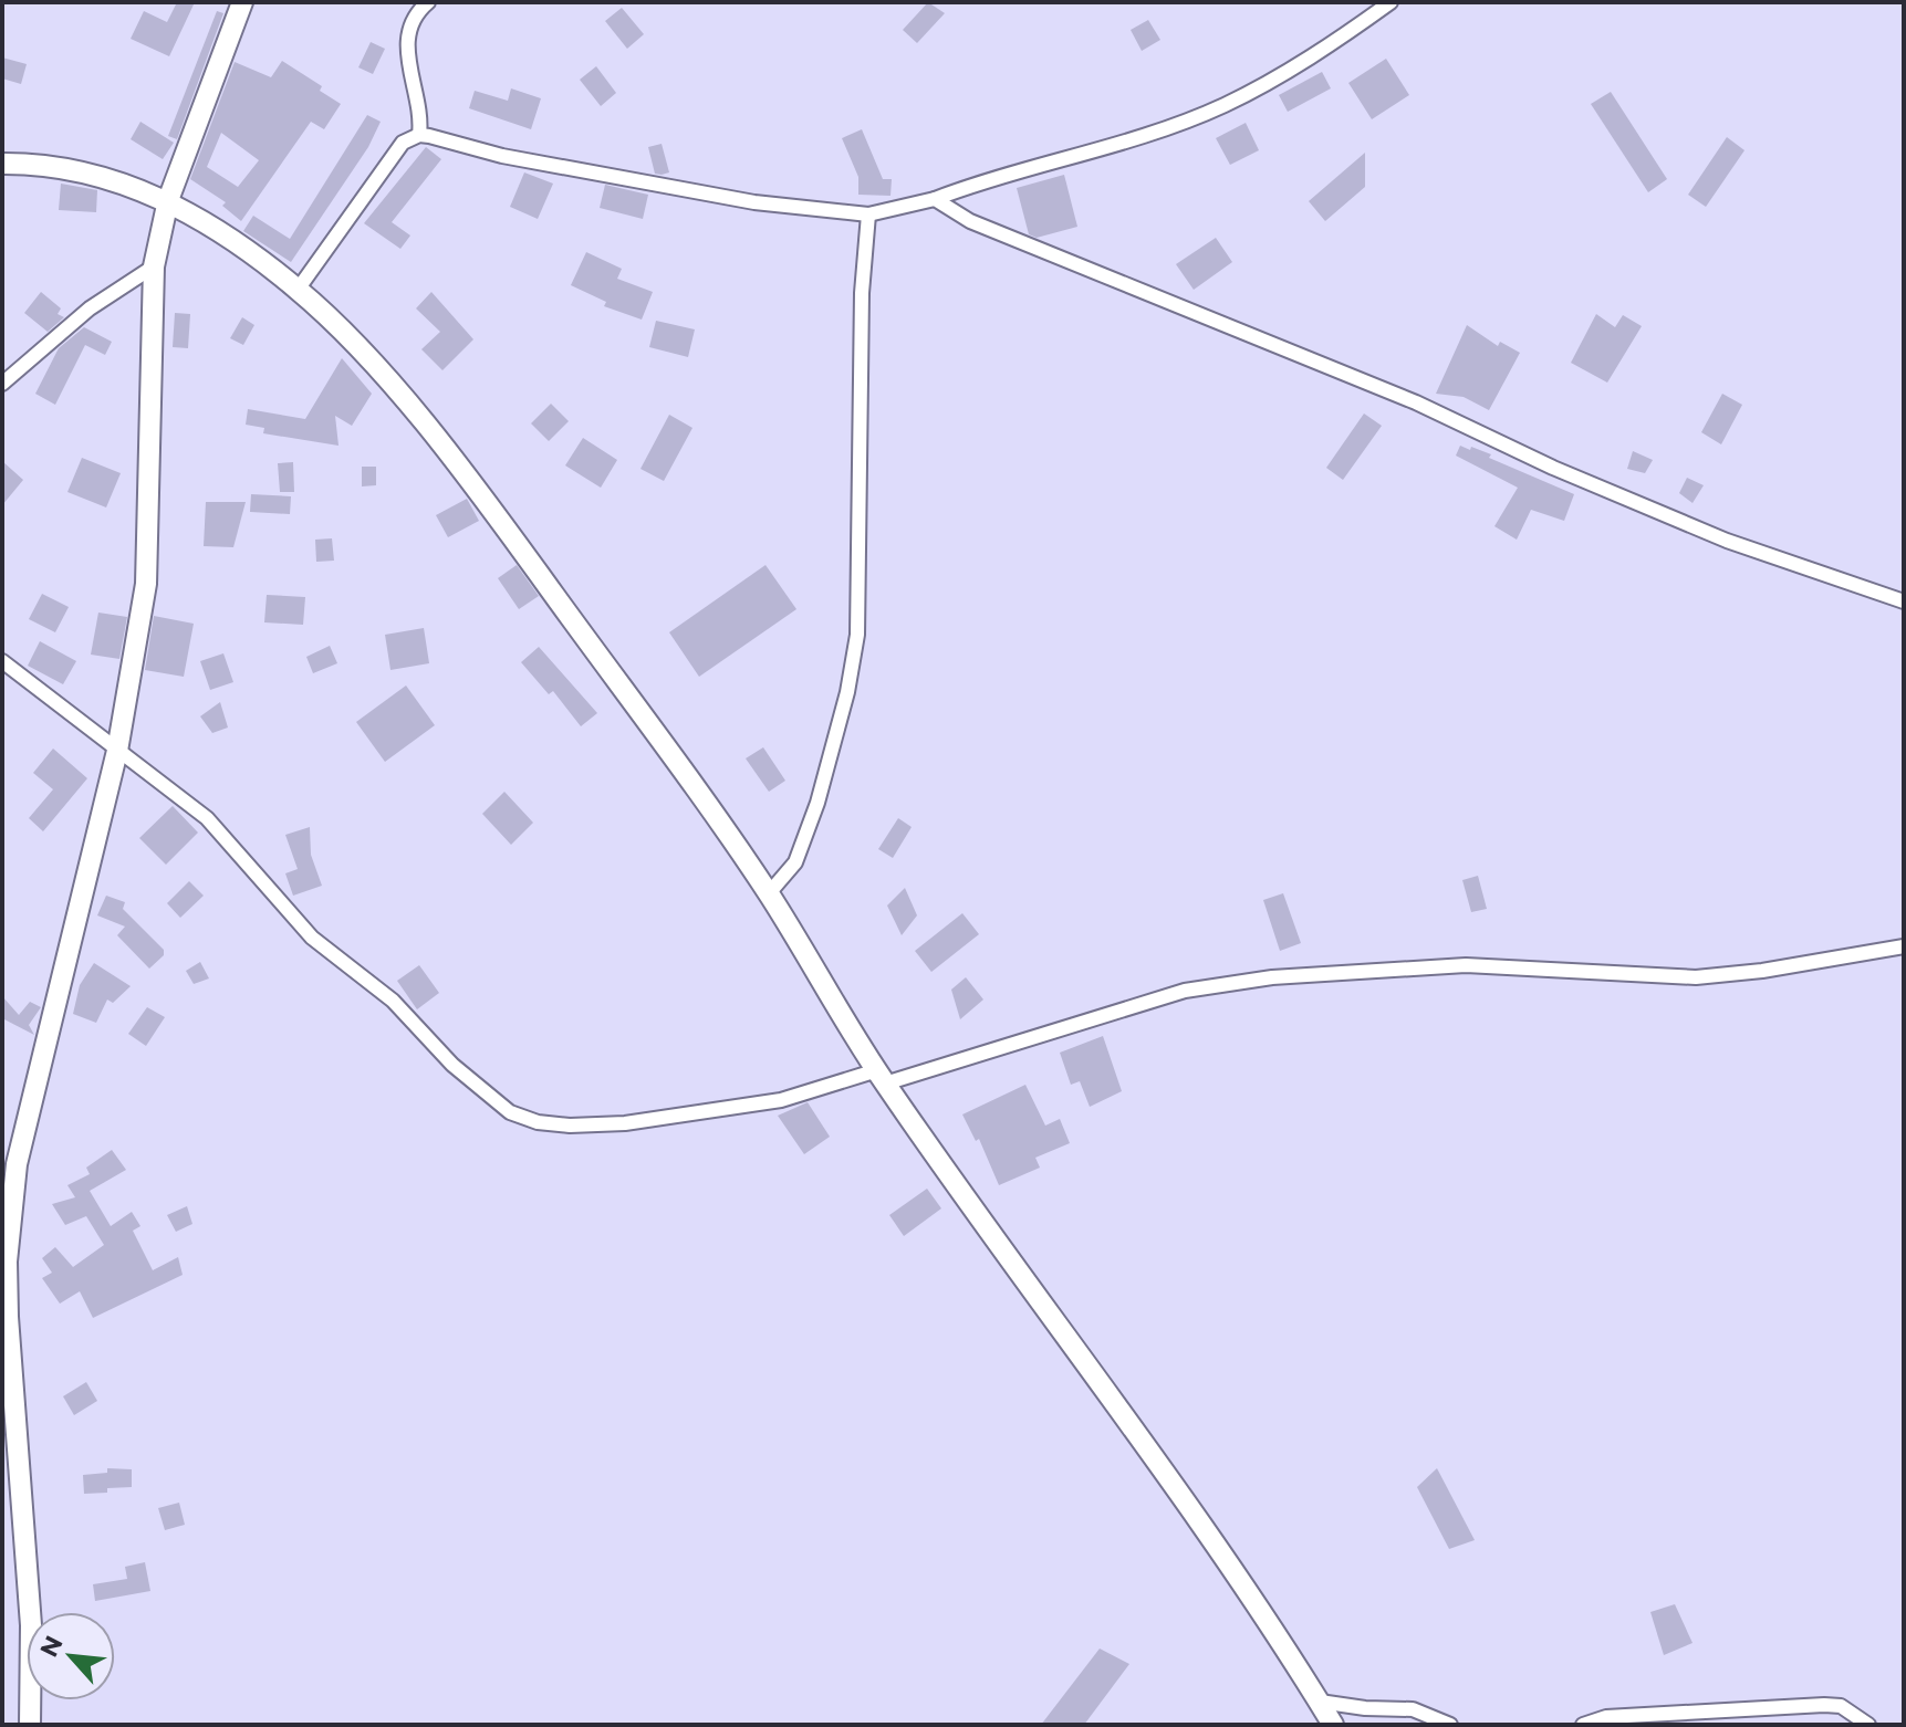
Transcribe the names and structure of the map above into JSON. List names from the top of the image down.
{
  "north": "top left"
}
